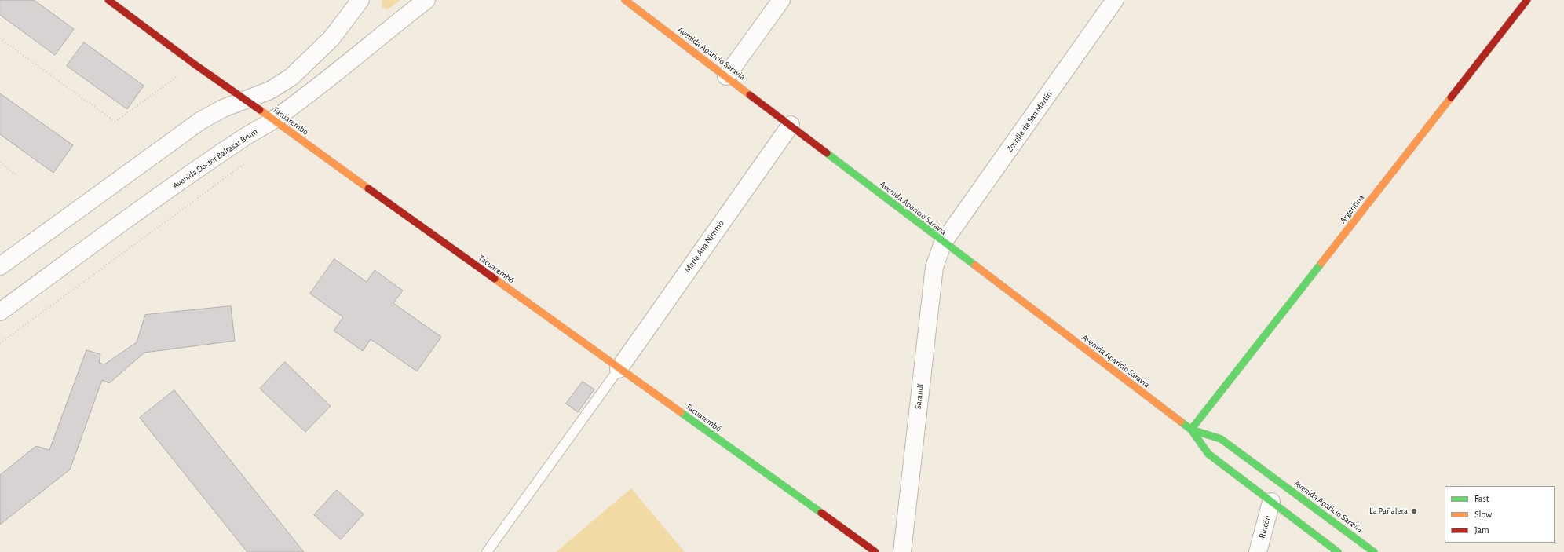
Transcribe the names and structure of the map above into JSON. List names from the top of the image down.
{
  "streets": {
    "street": [
      "Avenida Aparicio Saravia",
      "Tacuarembó",
      "Zorrilla de San Martín",
      "Avenida Doctor Baltasar Brum",
      "Argentina",
      "María Ana Nimmo",
      "Sarandí",
      "Rincón"
    ]
  },
  "crossings": [
    ["Avenida Aparicio Saravia", "Zorrilla de San Martín"],
    ["Avenida Aparicio Saravia", "Argentina"],
    ["Avenida Aparicio Saravia", "María Ana Nimmo"],
    ["Avenida Aparicio Saravia", "Sarandí"],
    ["Avenida Aparicio Saravia", "Rincón"],
    ["Tacuarembó", "Avenida Doctor Baltasar Brum"],
    ["Tacuarembó", "María Ana Nimmo"],
    ["Zorrilla de San Martín", "Sarandí"]
  ],
  "places": ["La Pañalera"],
  "legend": ["Fast", "Slow", "Jam"]
}
